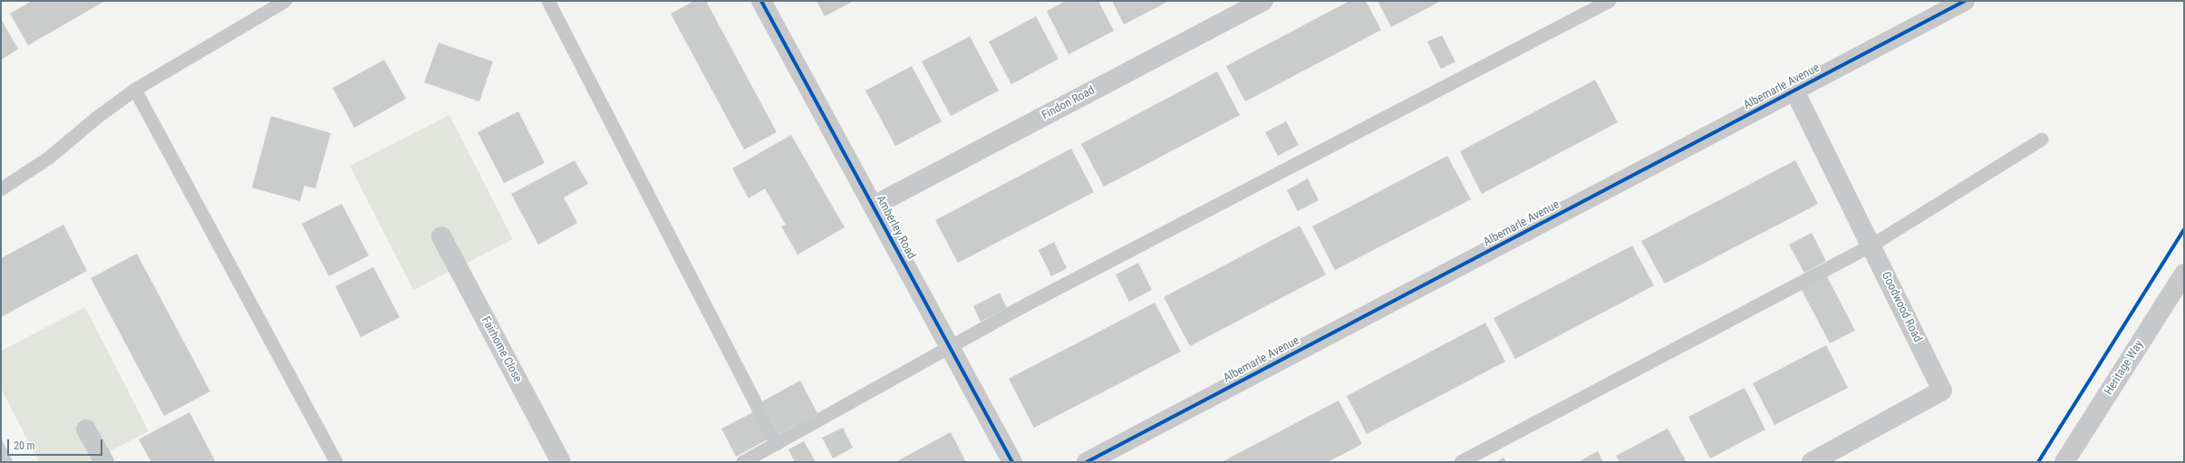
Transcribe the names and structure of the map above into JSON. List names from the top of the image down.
{
  "streets": {
    "street": [
      "Albemarle Avenue",
      "Findon Road",
      "Amberley Road",
      "Goodwood Road",
      "Fairhome Close",
      "Heritage Way"
    ]
  },
  "crossings": [
    ["Albemarle Avenue", "Goodwood Road"],
    ["Findon Road", "Amberley Road"]
  ],
  "scale_bar": "20 m"
}
